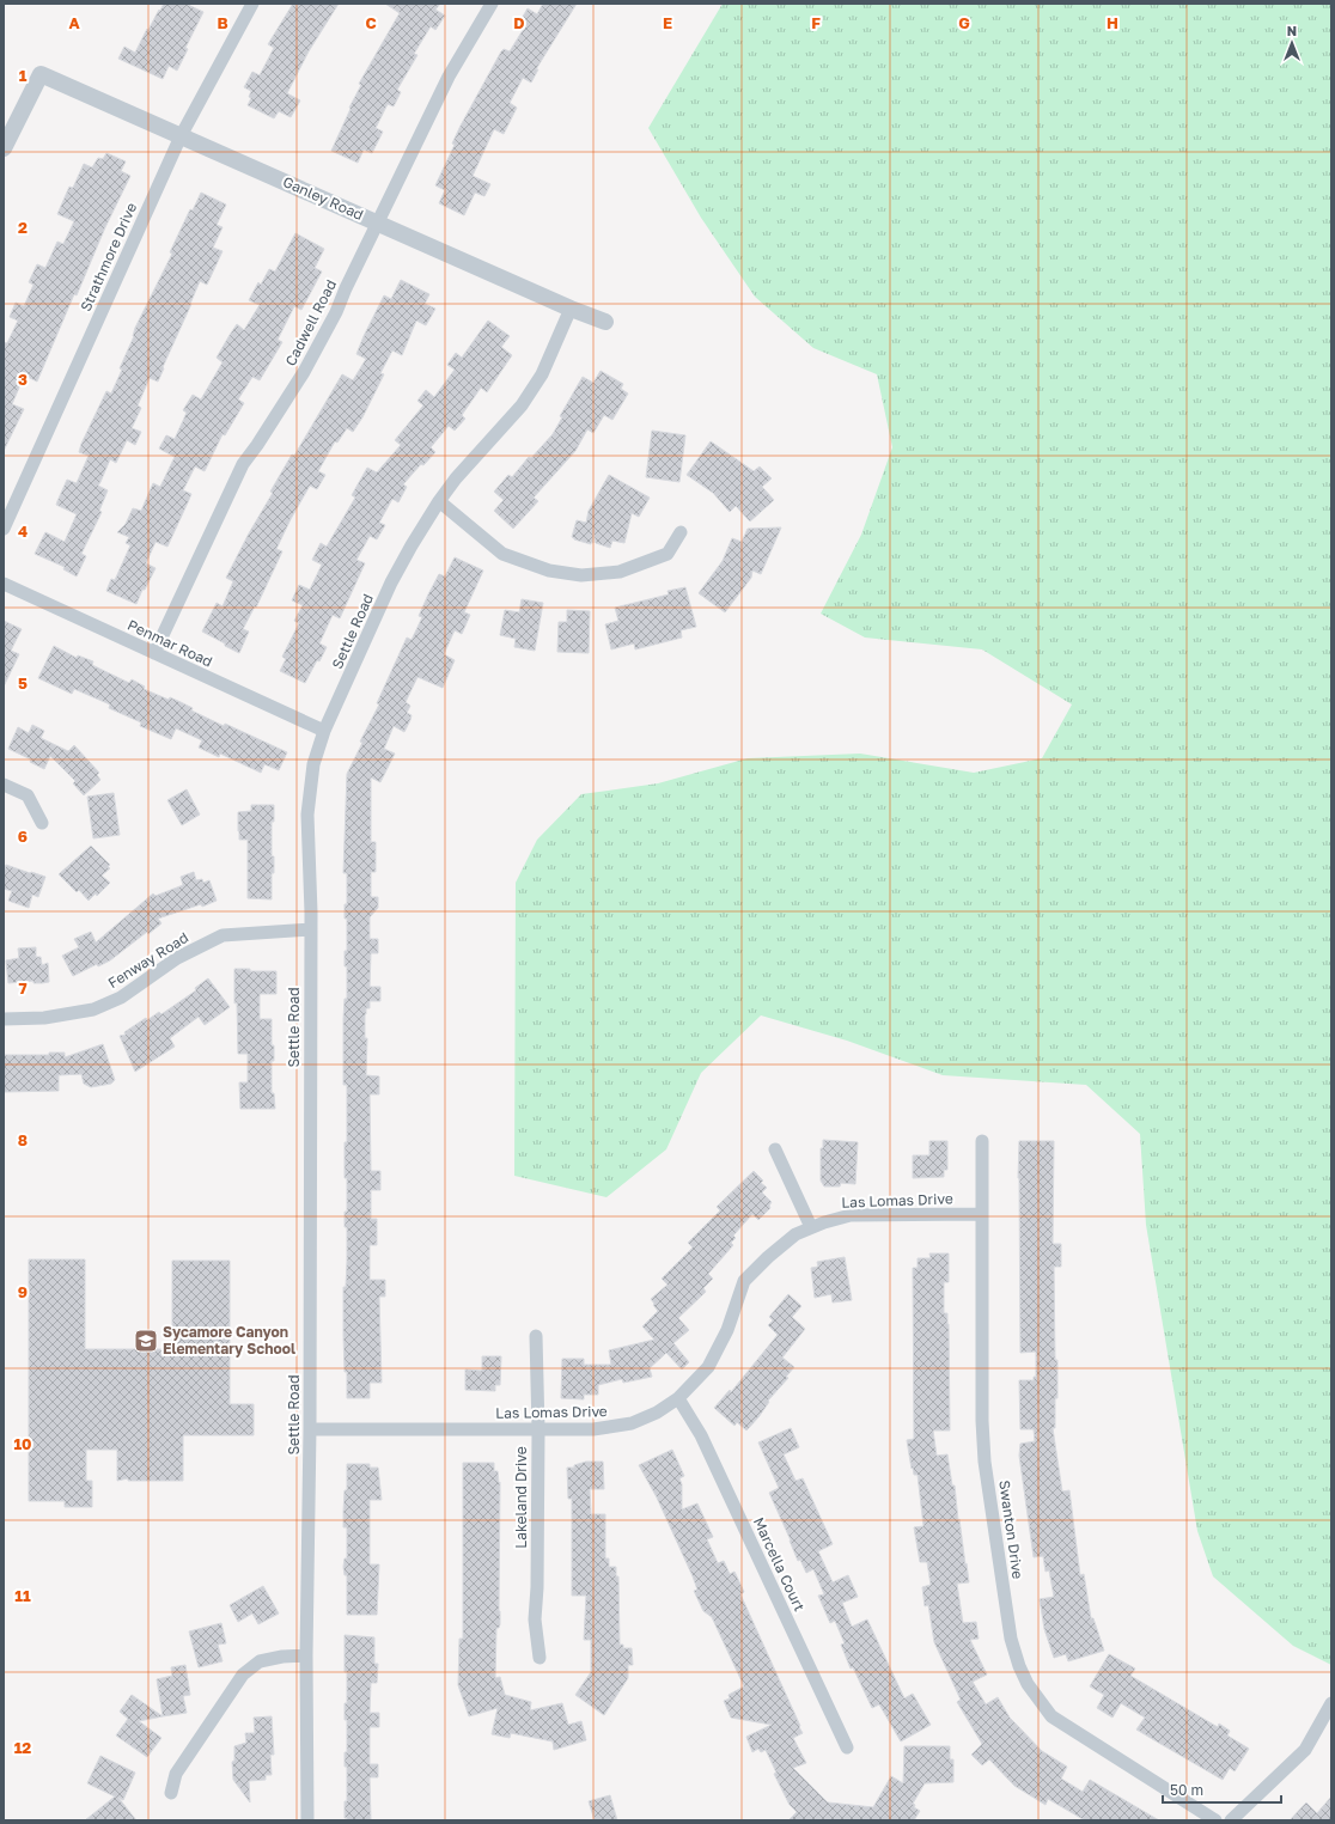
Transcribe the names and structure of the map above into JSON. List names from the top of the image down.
{
  "streets": {
    "street": [
      "Ganley Road",
      "Strathmore Drive",
      "Cadwell Road",
      "Settle Road",
      "Penmar Road",
      "Fenway Road",
      "Las Lomas Drive",
      "Lakeland Drive",
      "Swanton Drive",
      "Marcella Court"
    ]
  },
  "crossings": [
    ["Ganley Road", "Strathmore Drive"],
    ["Ganley Road", "Cadwell Road"],
    ["Ganley Road", "Settle Road"],
    ["Cadwell Road", "Penmar Road"],
    ["Settle Road", "Penmar Road"],
    ["Settle Road", "Fenway Road"],
    ["Settle Road", "Las Lomas Drive"],
    ["Las Lomas Drive", "Lakeland Drive"],
    ["Las Lomas Drive", "Swanton Drive"],
    ["Las Lomas Drive", "Marcella Court"]
  ],
  "places": {
    "school or university": ["Sycamore Canyon Elementary School"]
  },
  "scale_bar": "50 m",
  "north": "top",
  "grid": {
    "columns": [
      "A",
      "B",
      "C",
      "D",
      "E",
      "F",
      "G",
      "H"
    ],
    "rows": [
      "1",
      "2",
      "3",
      "4",
      "5",
      "6",
      "7",
      "8",
      "9",
      "10",
      "11",
      "12"
    ]
  }
}
